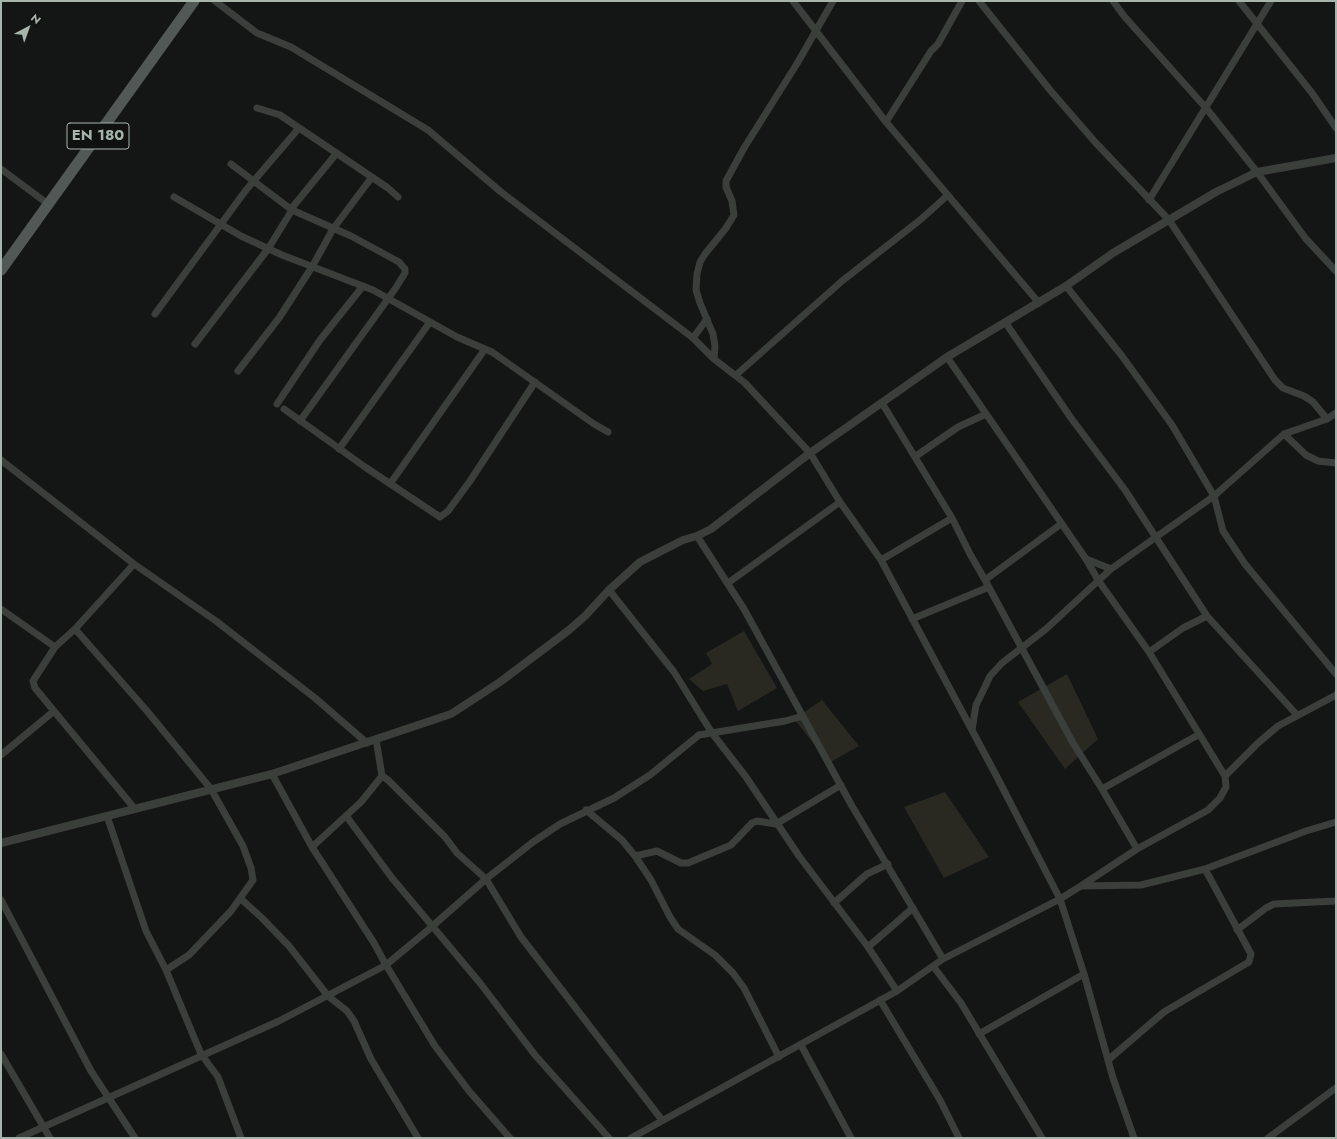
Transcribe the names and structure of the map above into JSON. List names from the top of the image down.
{
  "streets": {
    "main road": ["EN 180"]
  },
  "north": "top right"
}
